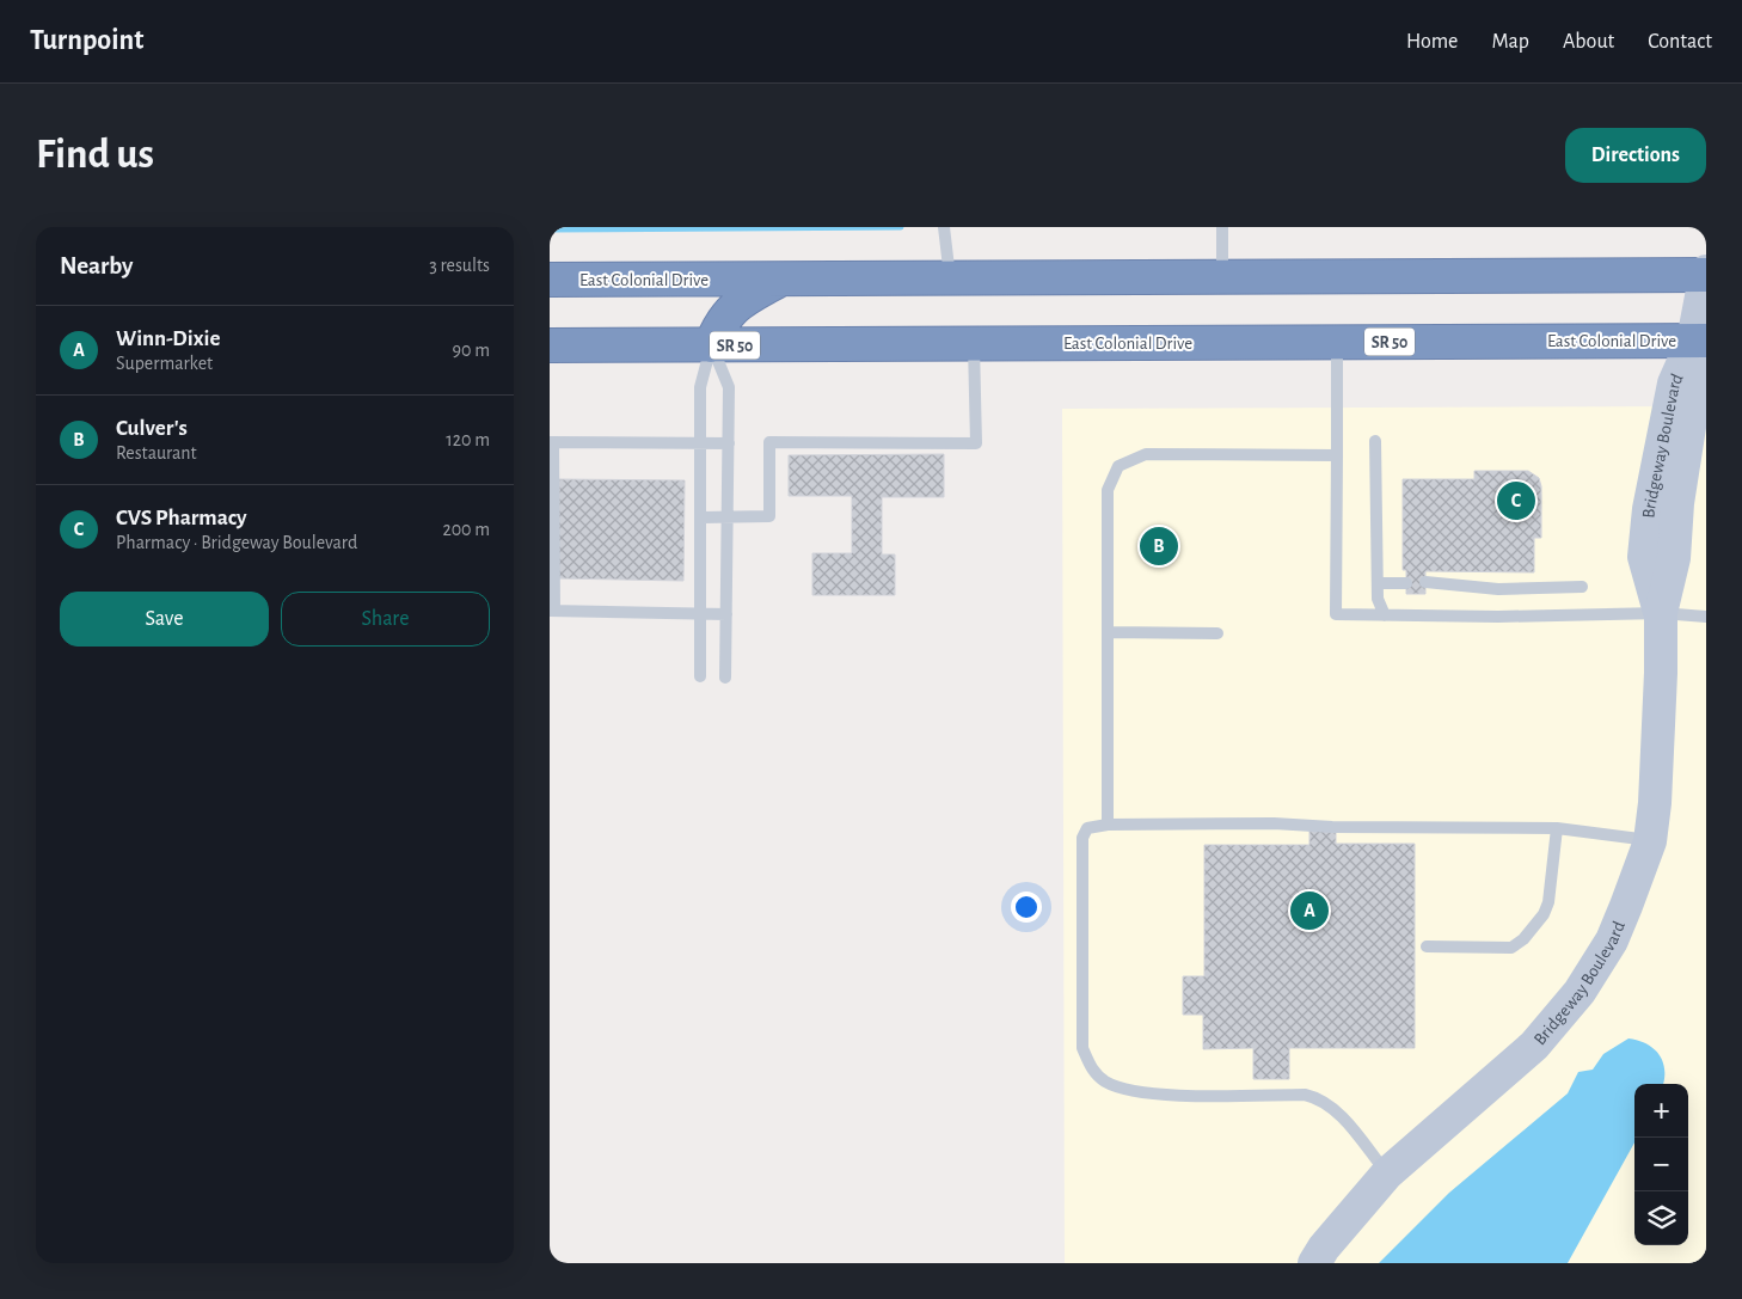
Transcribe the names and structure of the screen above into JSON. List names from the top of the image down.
{
  "streets": {
    "highway": ["East Colonial Drive", "SR 50"],
    "street": ["Bridgeway Boulevard"]
  },
  "crossings": [
    ["East Colonial Drive", "Bridgeway Boulevard"]
  ],
  "page": {
    "header": "Turnpoint",
    "nav": [
      "Home",
      "Map",
      "About",
      "Contact"
    ],
    "buttons": [
      "Directions",
      ["Save", "Share"]
    ],
    "title": "Find us",
    "heading": ["Nearby", "3 results"],
    "list": [
      {
        "mark": "A",
        "name": "Winn-Dixie",
        "note": "Supermarket",
        "value": "90 m"
      },
      {
        "mark": "B",
        "name": "Culver's",
        "note": "Restaurant",
        "value": "120 m"
      },
      {
        "mark": "C",
        "name": "CVS Pharmacy",
        "note": "Pharmacy · Bridgeway Boulevard",
        "value": "200 m"
      }
    ],
    "pins": ["C", "B", "A"],
    "map_buttons": ["+", "−"]
  }
}
